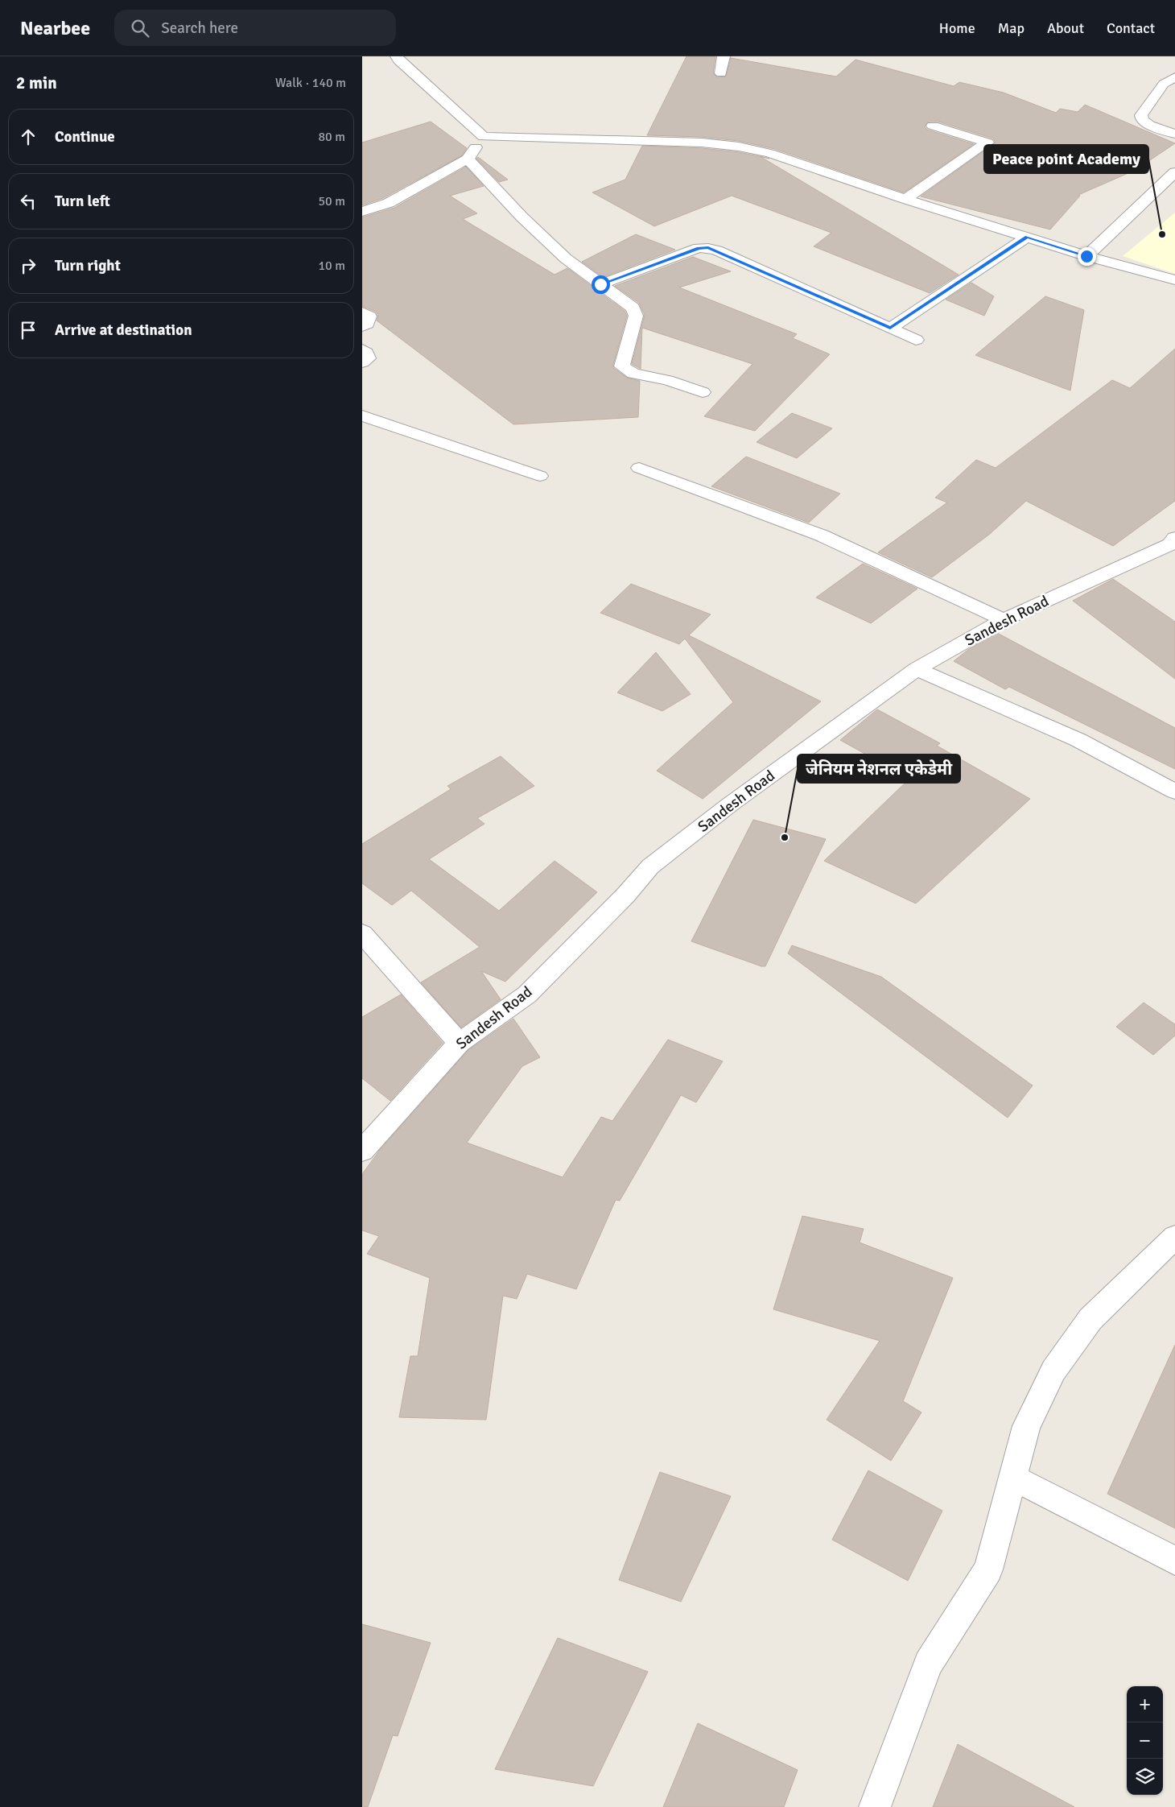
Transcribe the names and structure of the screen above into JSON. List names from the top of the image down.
{
  "streets": {
    "street": ["Sandesh Road"]
  },
  "places": ["Peace point Academy", "जेनियम नेशनल एकेडेमी"],
  "page": {
    "header": "Nearbee",
    "search": "Search here",
    "nav": [
      "Home",
      "Map",
      "About",
      "Contact"
    ],
    "heading": ["2 min", "Walk · 140 m"],
    "list": [
      ["Continue", "80 m"],
      ["Turn left", "50 m"],
      ["Turn right", "10 m"],
      "Arrive at destination"
    ],
    "map_buttons": ["+", "−"]
  }
}
